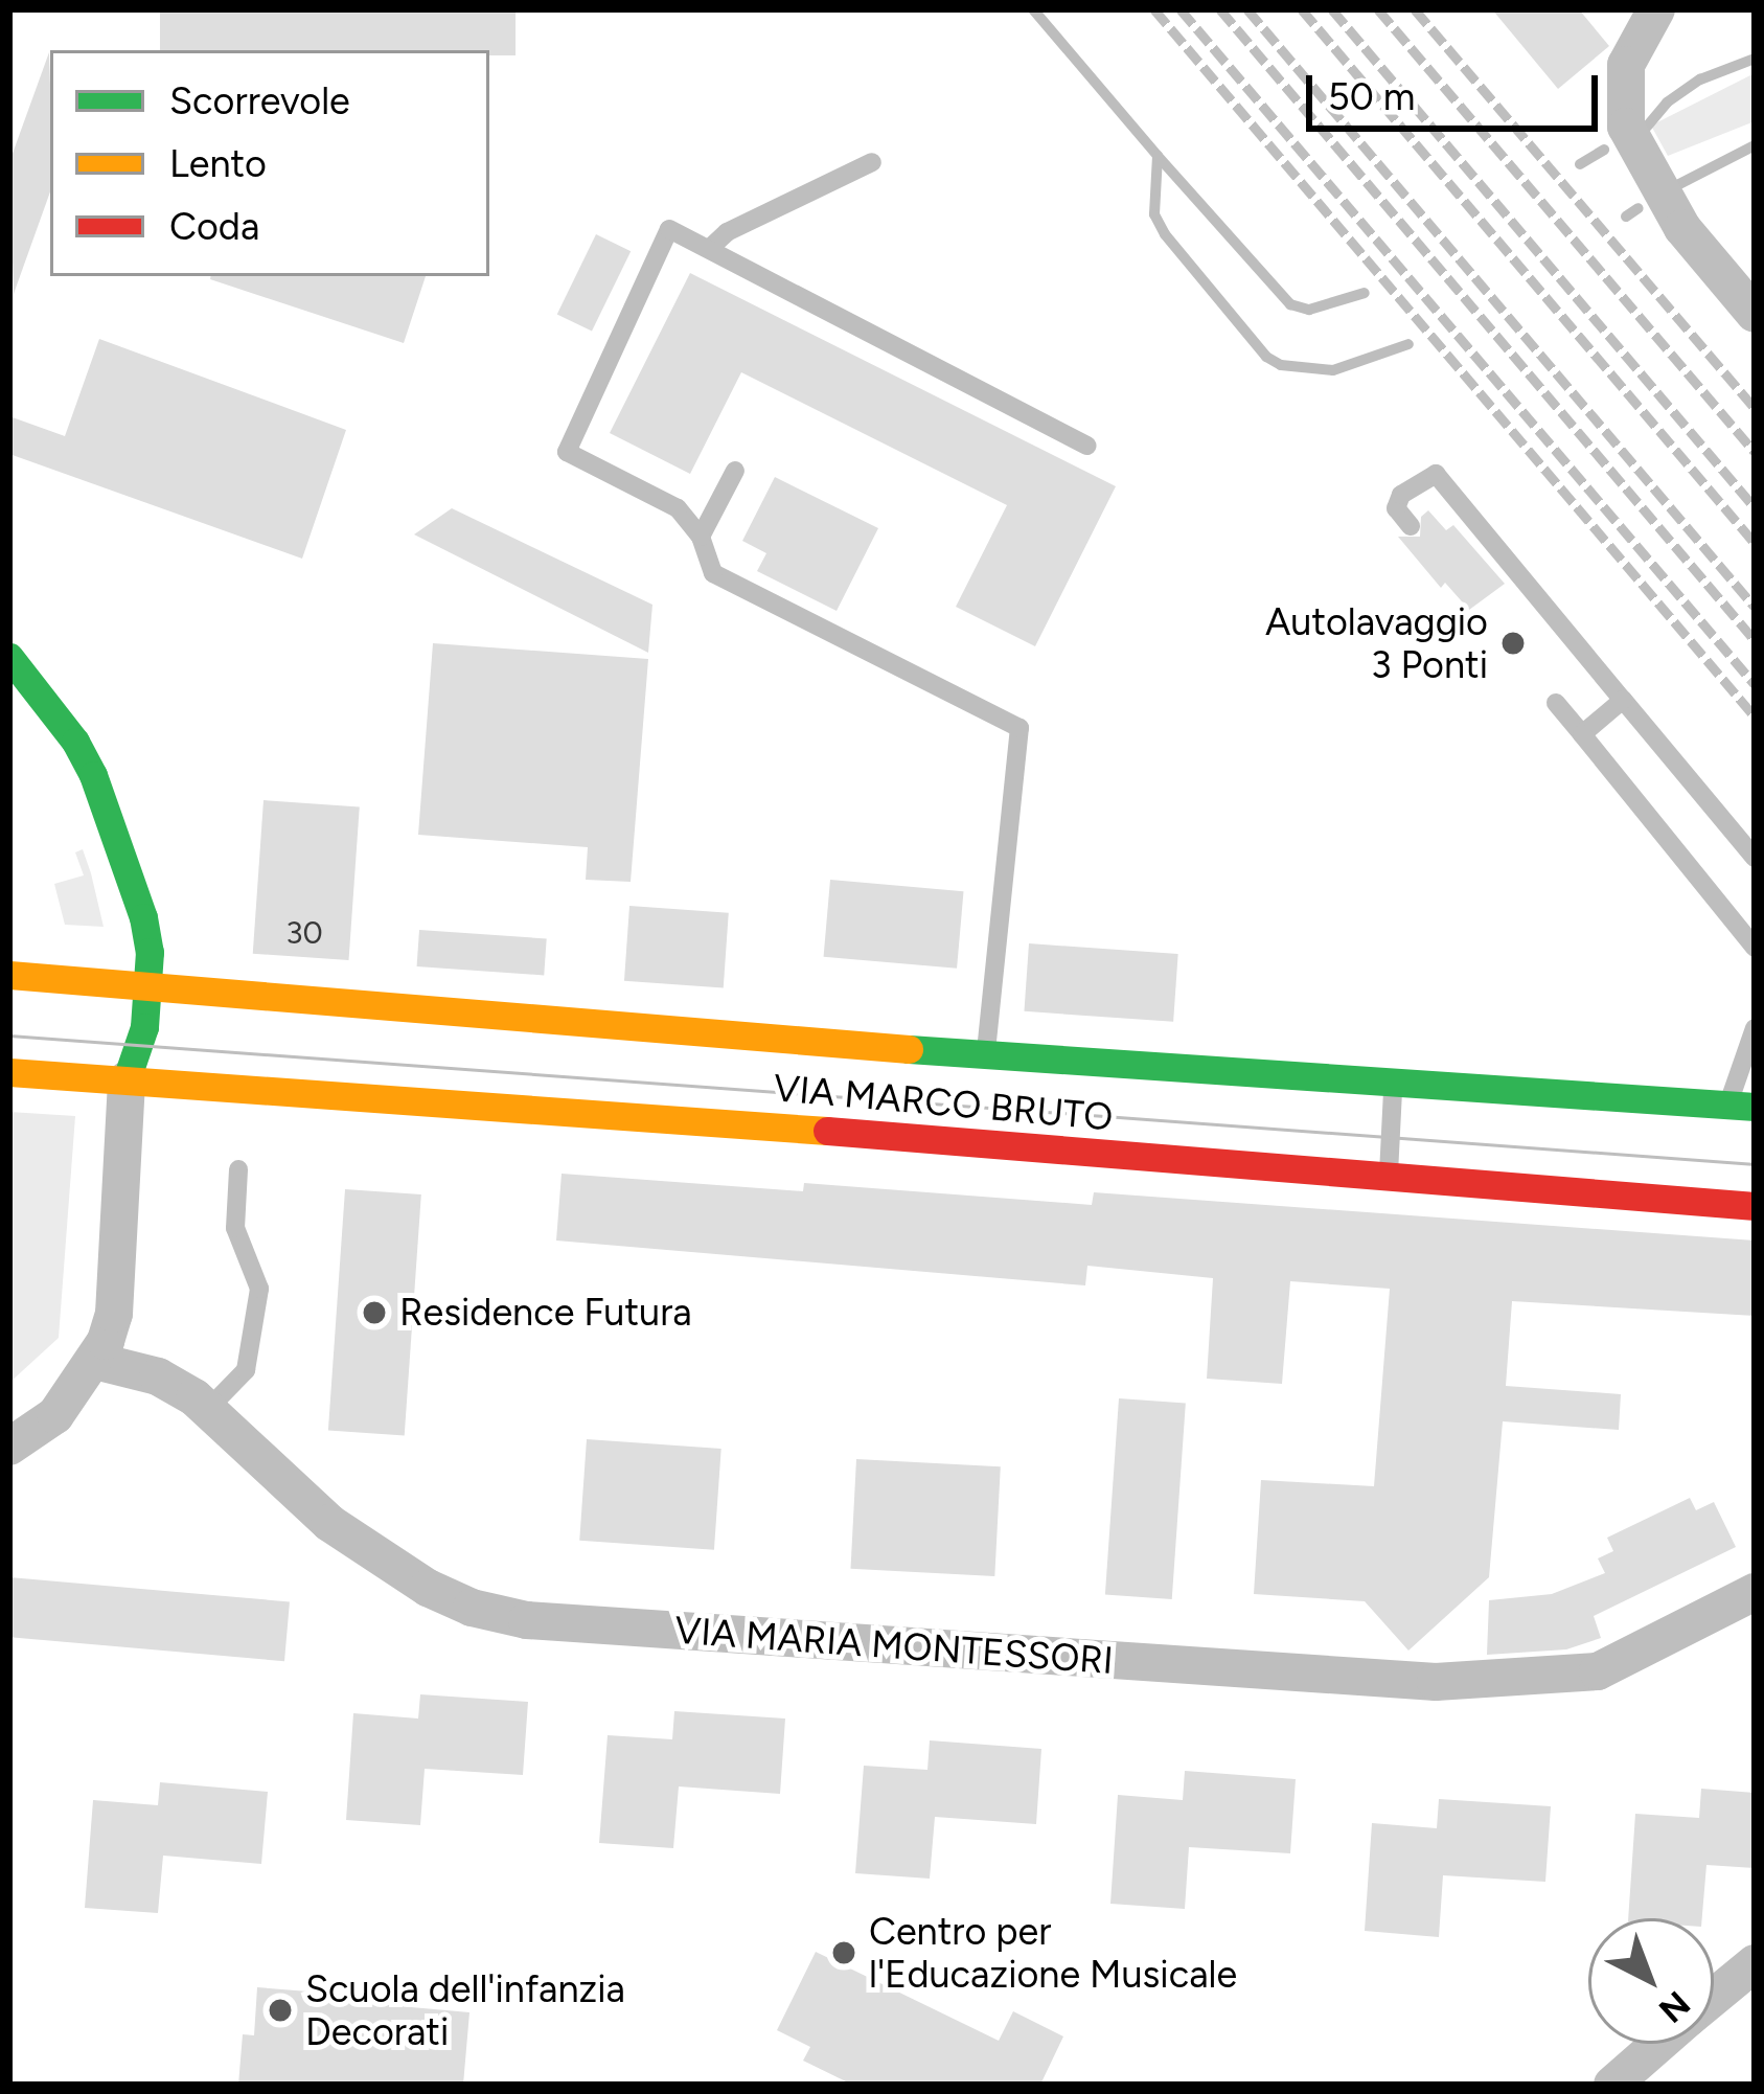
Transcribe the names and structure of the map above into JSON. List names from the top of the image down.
{
  "streets": {
    "main road": ["VIA MARCO BRUTO"],
    "street": ["VIA MARIA MONTESSORI"]
  },
  "places": [
    "Autolavaggio 3 Ponti",
    "Residence Futura",
    "Centro per l'Educazione Musicale",
    "Scuola dell'infanzia Decorati"
  ],
  "house_numbers": ["30"],
  "legend": ["Scorrevole", "Lento", "Coda"],
  "scale_bar": "50 m",
  "north": "bottom right"
}
